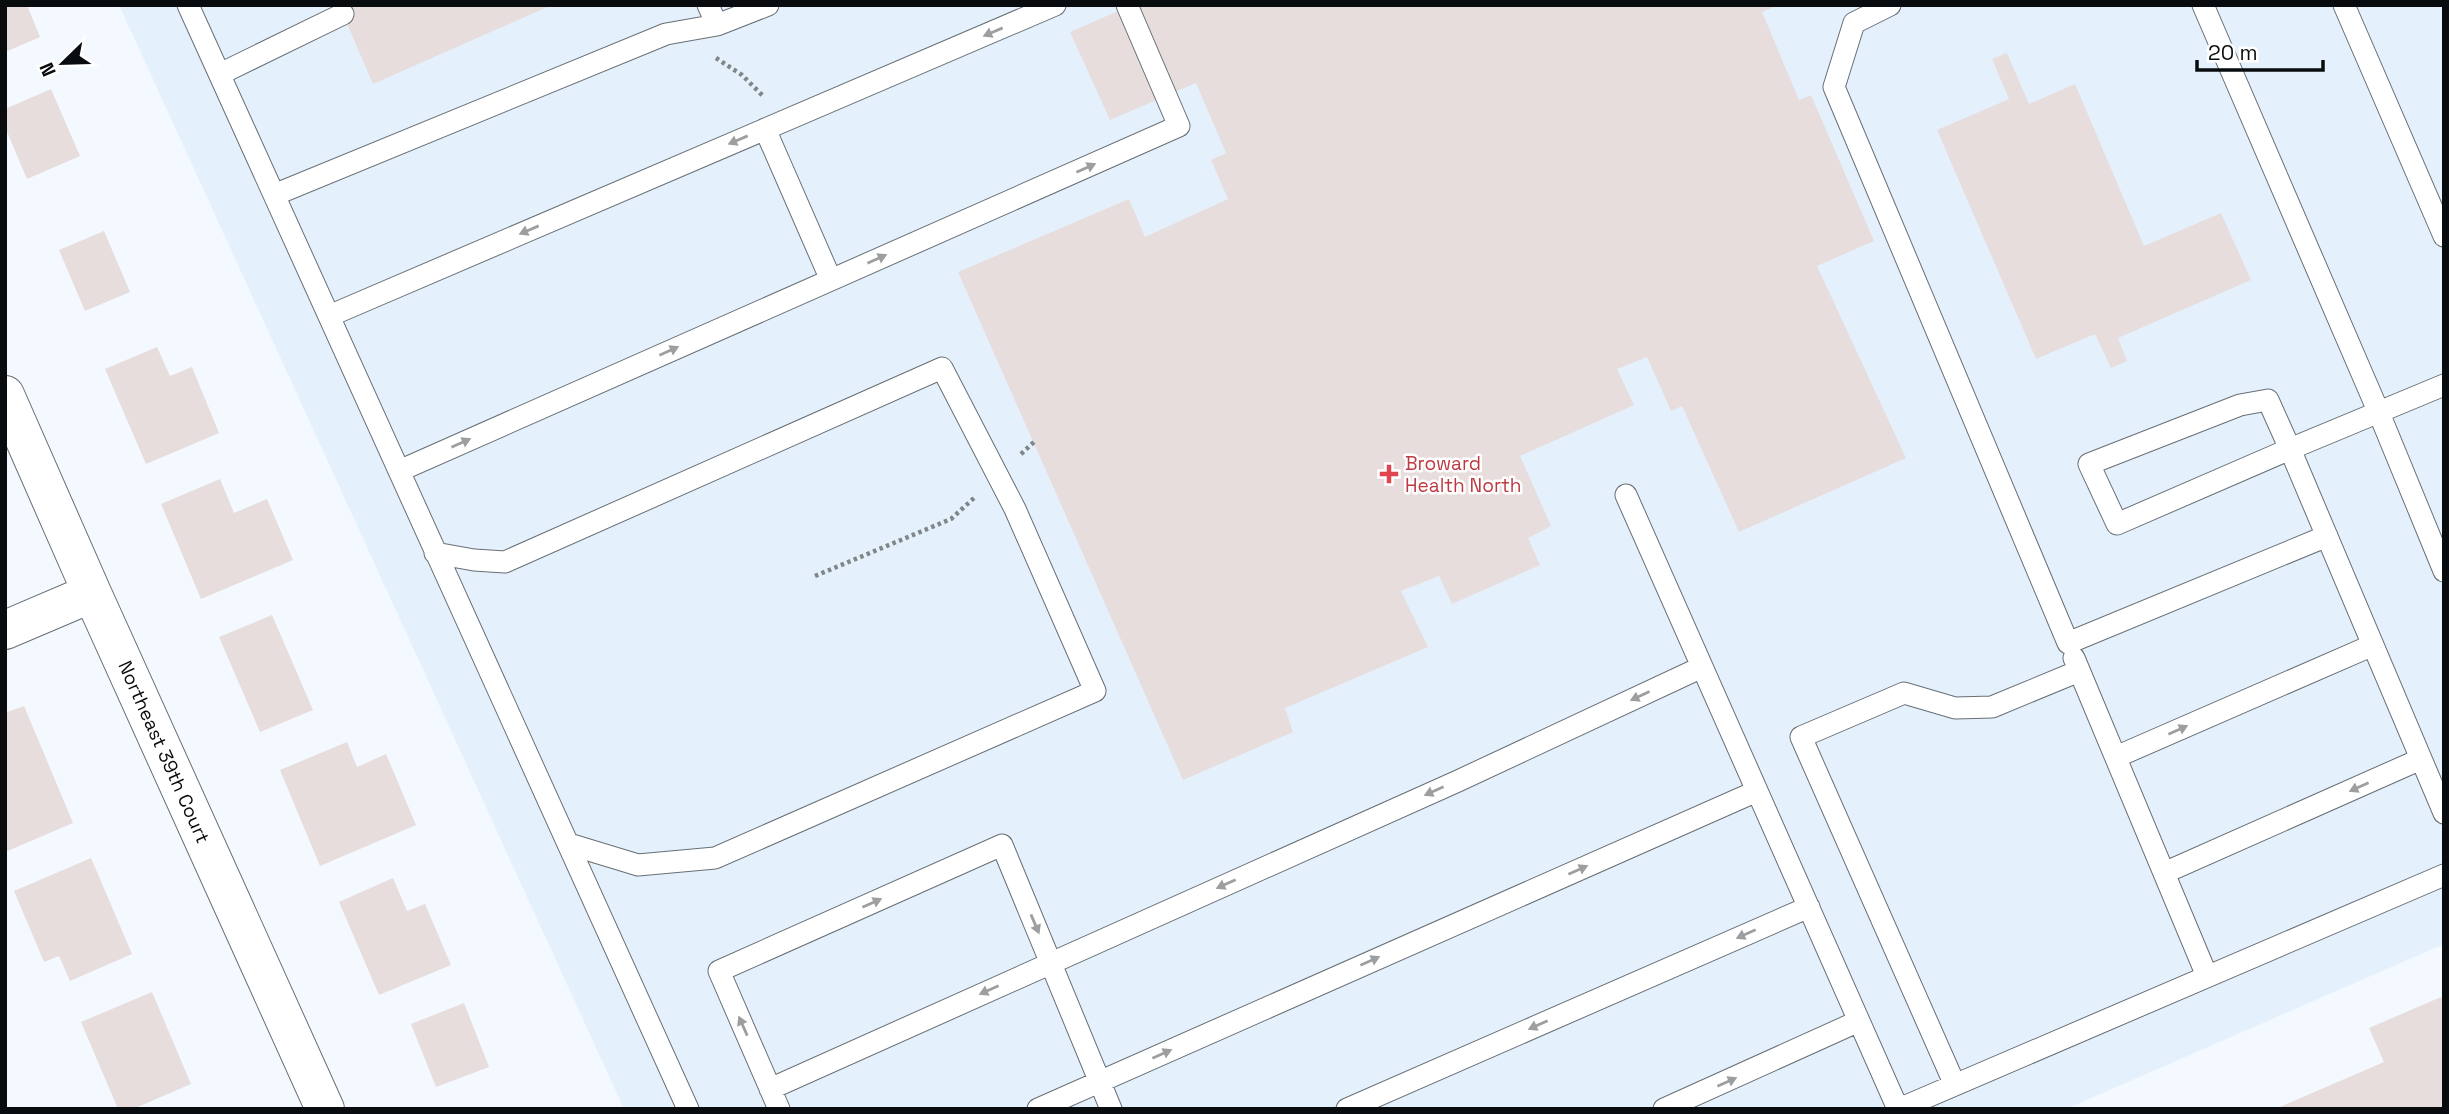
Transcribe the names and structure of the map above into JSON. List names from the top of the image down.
{
  "streets": {
    "street": ["Northeast 39th Court"]
  },
  "places": {
    "health": ["Broward Health North"]
  },
  "scale_bar": "20 m",
  "north": "bottom left"
}
